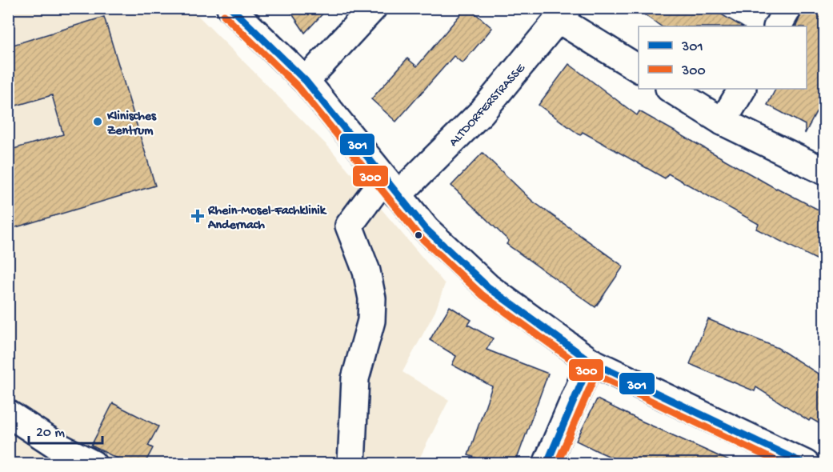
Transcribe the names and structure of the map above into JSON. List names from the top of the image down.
{
  "streets": {
    "street": ["ALTDORFERSTRASSE"]
  },
  "places": {
    "other": ["Klinisches Zentrum"],
    "health": ["Rhein-Mosel-Fachklinik Andernach"]
  },
  "lines": ["transit line 301", "transit line 300"],
  "legend": ["301", "300"],
  "scale_bar": "20 m"
}
